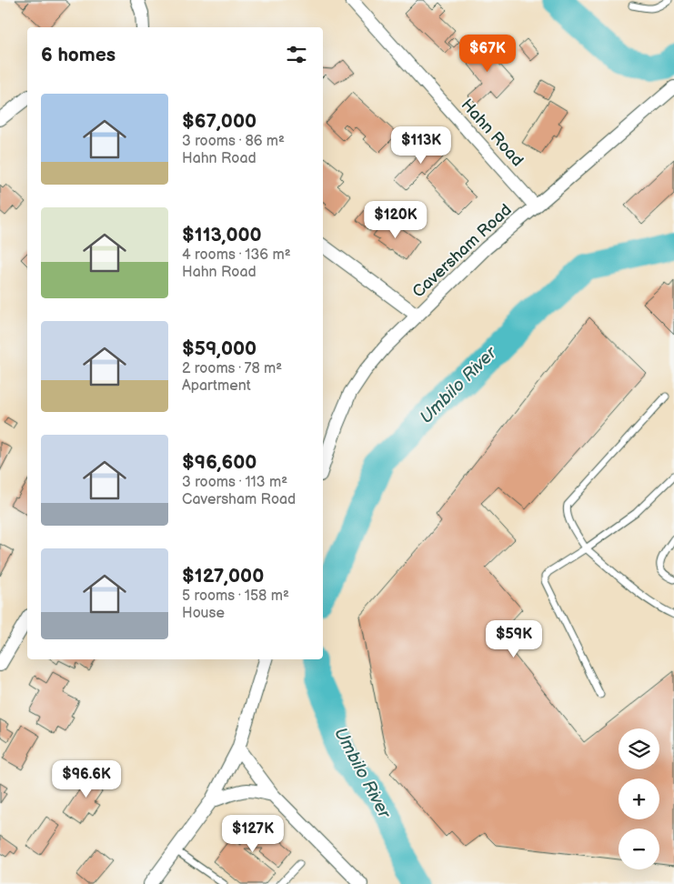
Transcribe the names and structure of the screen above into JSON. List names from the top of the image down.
{
  "streets": {
    "street": ["Hahn Road", "Caversham Road"]
  },
  "crossings": [
    ["Hahn Road", "Caversham Road"]
  ],
  "water": ["Umbilo River"],
  "page": {
    "heading": "6 homes",
    "price": [
      "$67K",
      "$113K",
      "$120K",
      "$59K",
      "$96.6K",
      "$127K"
    ],
    "list": [
      {
        "name": "$67,000",
        "note": "3 rooms · 86 m² · Hahn Road"
      },
      {
        "name": "$113,000",
        "note": "4 rooms · 136 m² · Hahn Road"
      },
      {
        "name": "$59,000",
        "note": "2 rooms · 78 m² · Apartment"
      },
      {
        "name": "$96,600",
        "note": "3 rooms · 113 m² · Caversham Road"
      },
      {
        "name": "$127,000",
        "note": "5 rooms · 158 m² · House"
      }
    ],
    "map_buttons": ["+", "−"]
  }
}
